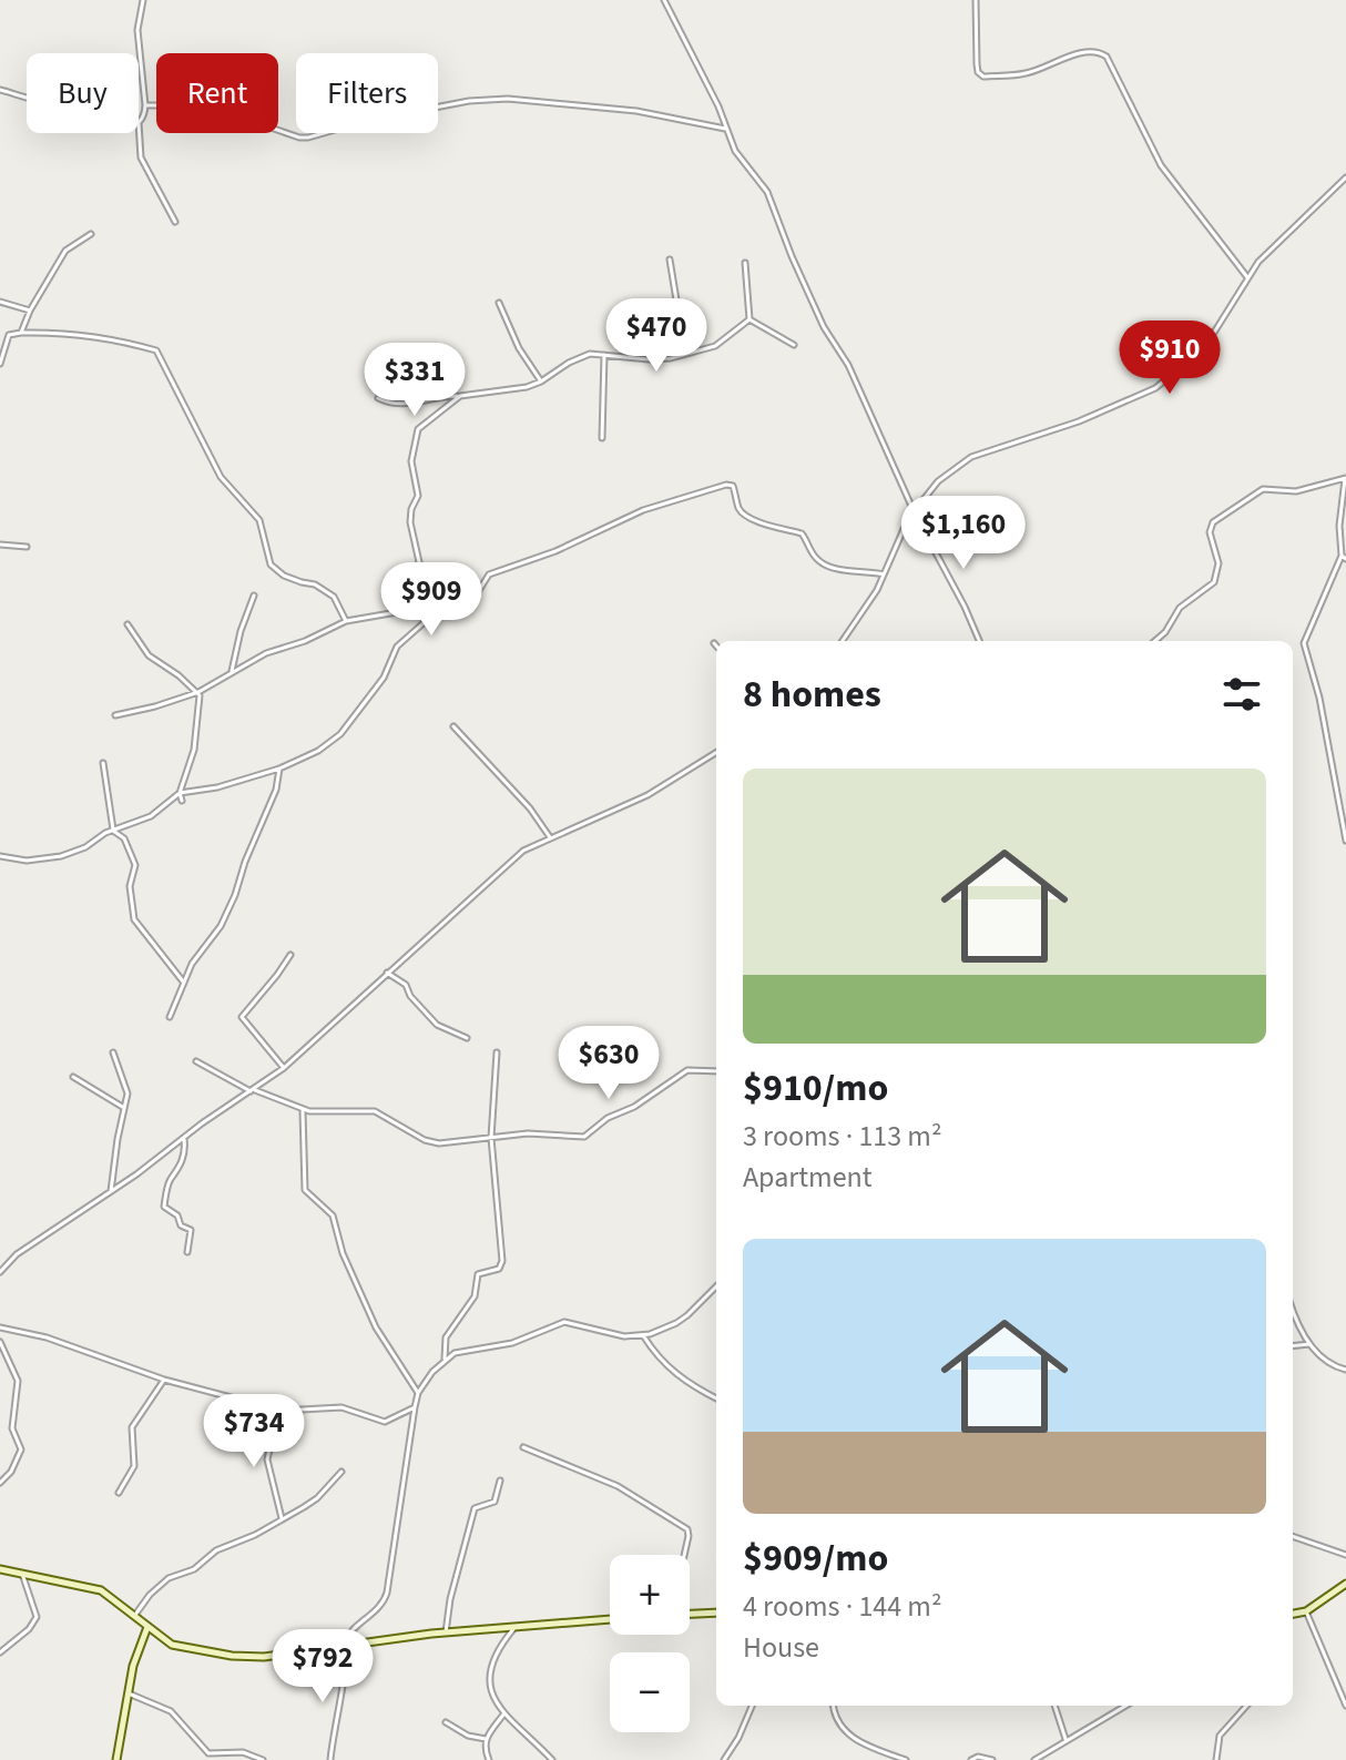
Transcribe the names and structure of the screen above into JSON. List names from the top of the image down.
{
  "page": {
    "chip": ["Buy", "Rent", "Filters"],
    "price": [
      "$470",
      "$910",
      "$331",
      "$1,160",
      "$909",
      "$630",
      "$734",
      "$792"
    ],
    "heading": "8 homes",
    "list": [
      {
        "name": "$910/mo",
        "note": "3 rooms · 113 m² · Apartment"
      },
      {
        "name": "$909/mo",
        "note": "4 rooms · 144 m² · House"
      }
    ],
    "map_buttons": ["+", "−"]
  }
}
